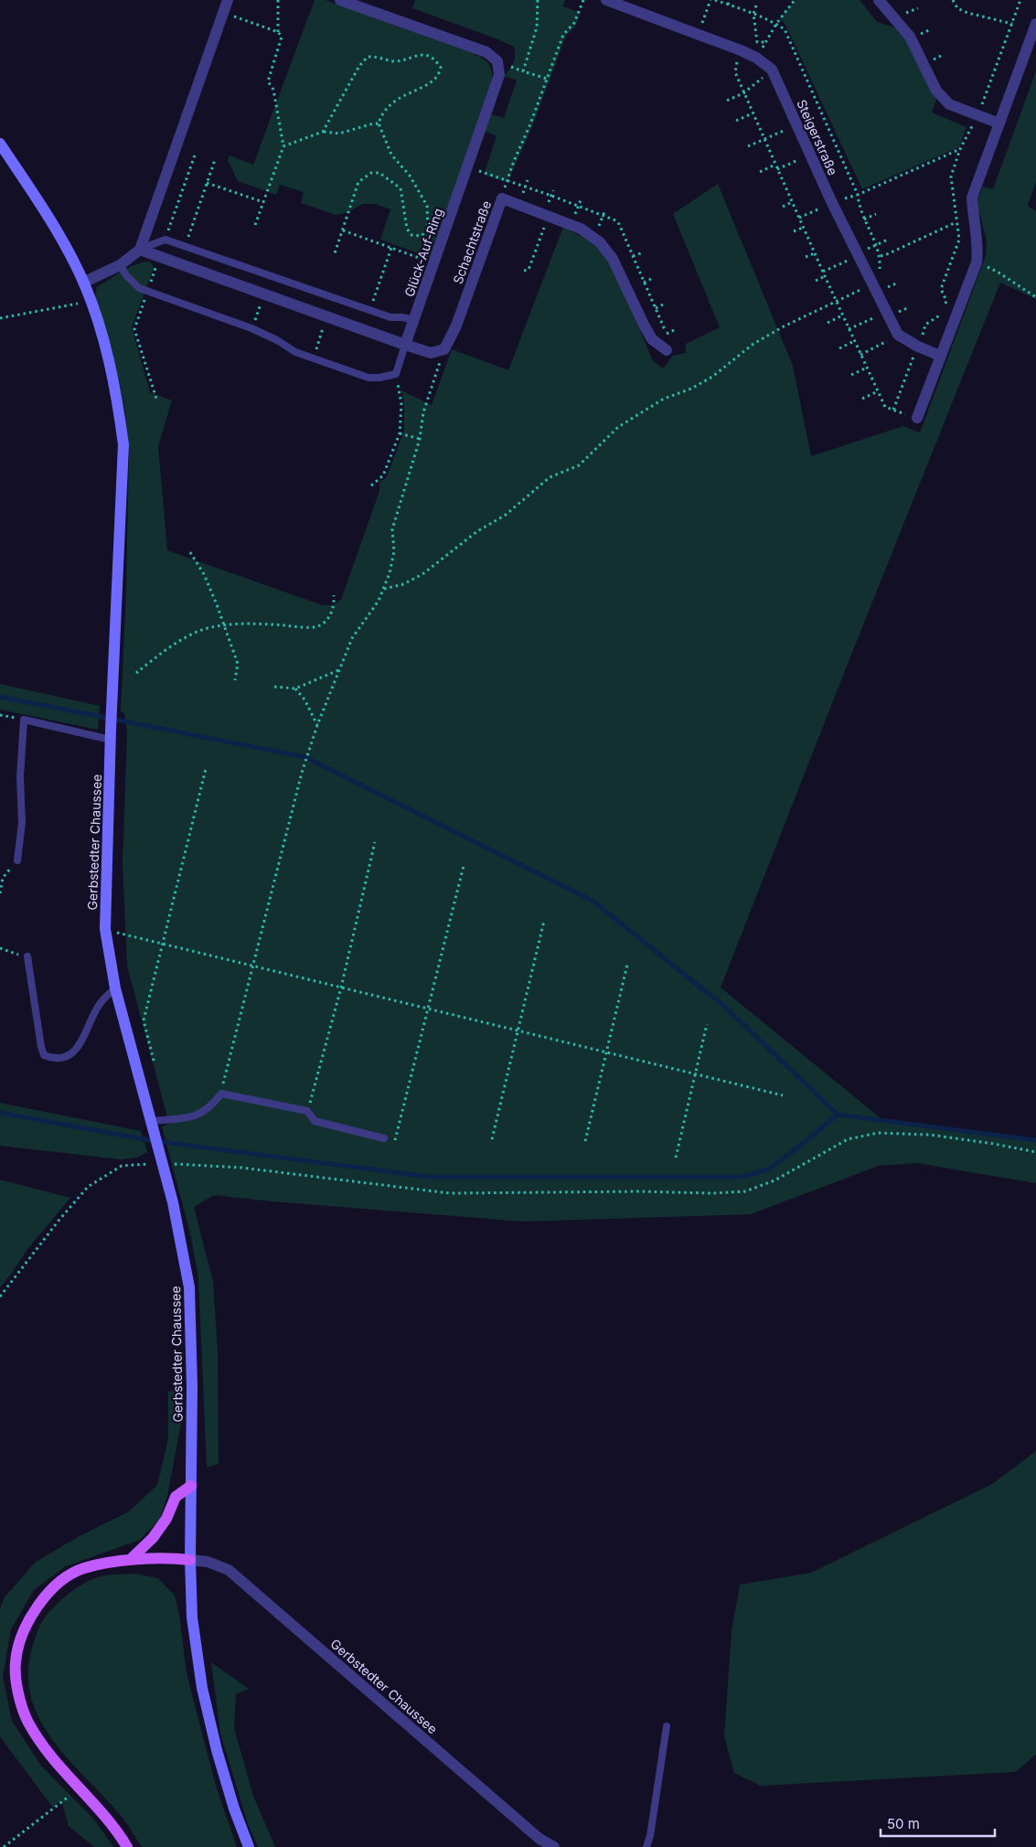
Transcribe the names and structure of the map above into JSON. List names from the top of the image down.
{
  "streets": {
    "main road": ["Gerbstedter Chaussee"],
    "street": ["Steigerstraße", "Schachtstraße", "Glück-Auf-Ring"]
  },
  "scale_bar": "50 m"
}
